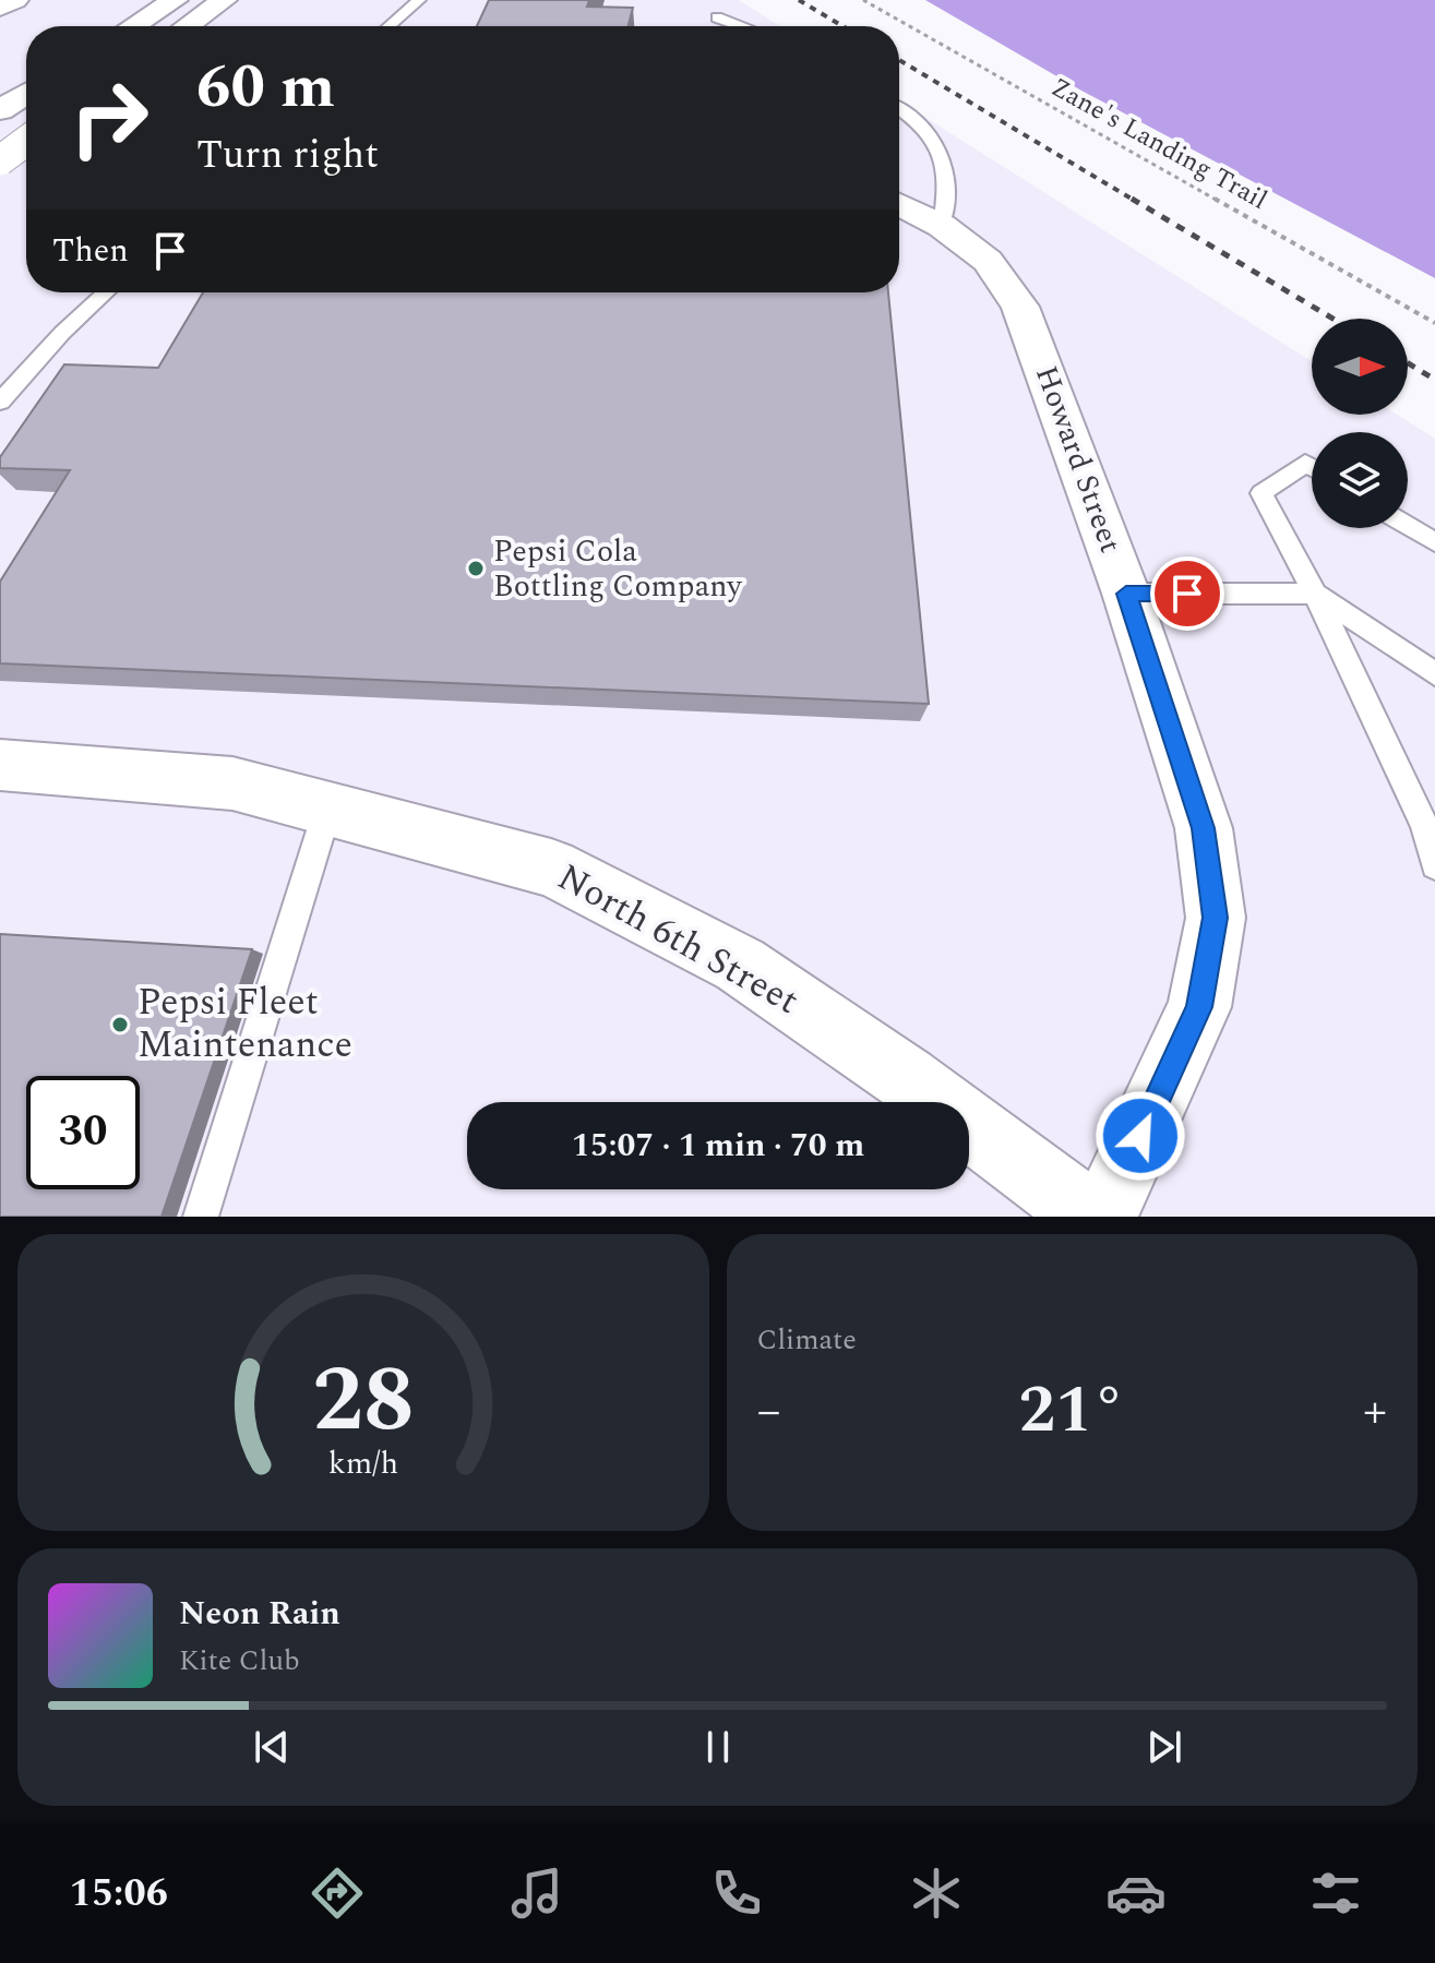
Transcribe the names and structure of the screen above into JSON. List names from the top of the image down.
{
  "streets": {
    "main road": ["Howard Street", "North 6th Street"],
    "path": ["Zane's Landing Trail"]
  },
  "places": ["Pepsi Cola Bottling Company", "Pepsi Fleet Maintenance"],
  "north": "right",
  "page": {
    "turn": ["60 m", "Turn right"],
    "then": "Then",
    "limit": "30",
    "trip": "15:07 · 1 min · 70 m",
    "tile": "Climate",
    "heat": ["−", "21°", "+"],
    "song": ["Neon Rain", "Kite Club"],
    "tabs": "15:06",
    "gauge": ["28", "km/h"]
  }
}
